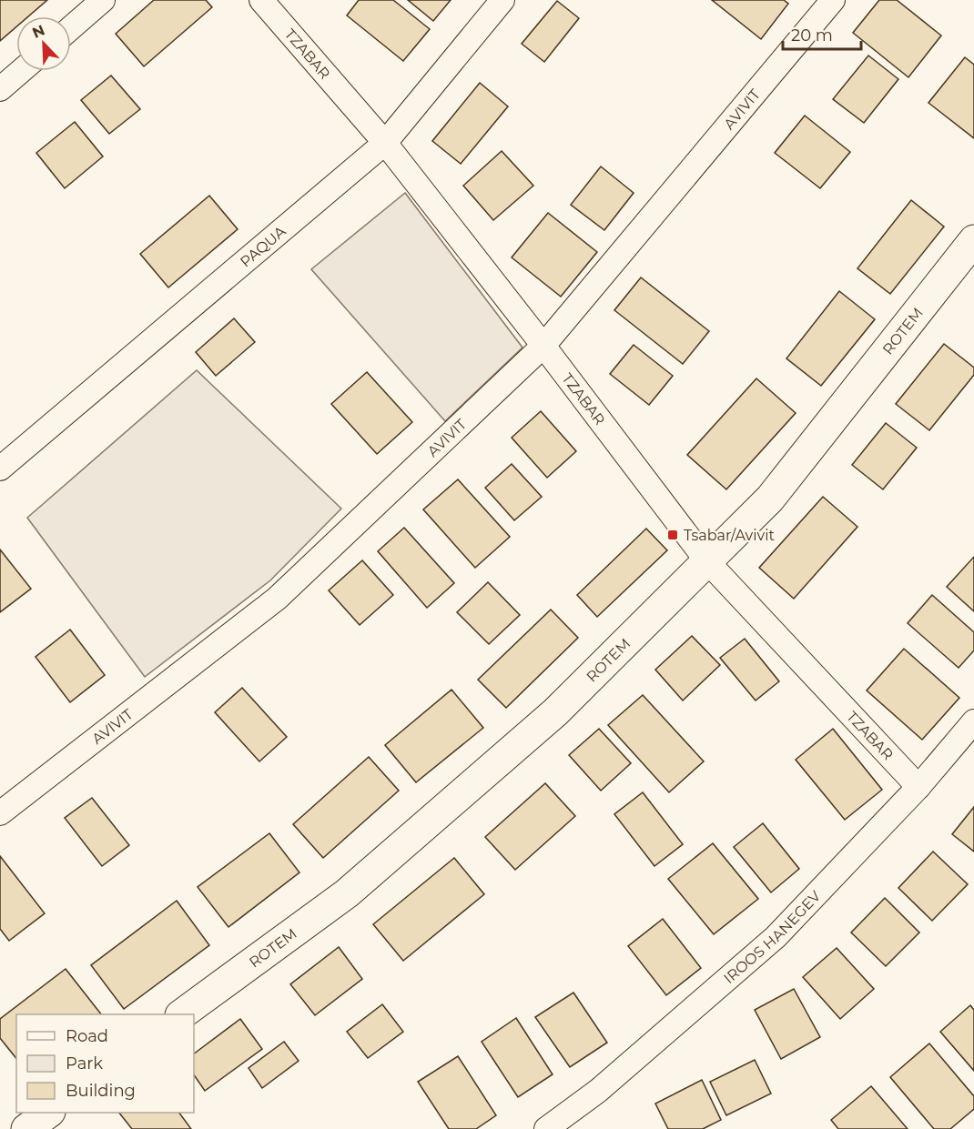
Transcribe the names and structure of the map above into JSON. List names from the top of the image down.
{
  "streets": {
    "street": [
      "TZABAR",
      "AVIVIT",
      "PAQUA",
      "ROTEM",
      "IROOS HANEGEV"
    ]
  },
  "crossings": [
    ["TZABAR", "AVIVIT"],
    ["TZABAR", "PAQUA"],
    ["TZABAR", "ROTEM"],
    ["TZABAR", "IROOS HANEGEV"]
  ],
  "places": {
    "transit": ["Tsabar/Avivit"]
  },
  "legend": ["Road", "Park", "Building"],
  "scale_bar": "20 m",
  "north": "top left"
}
